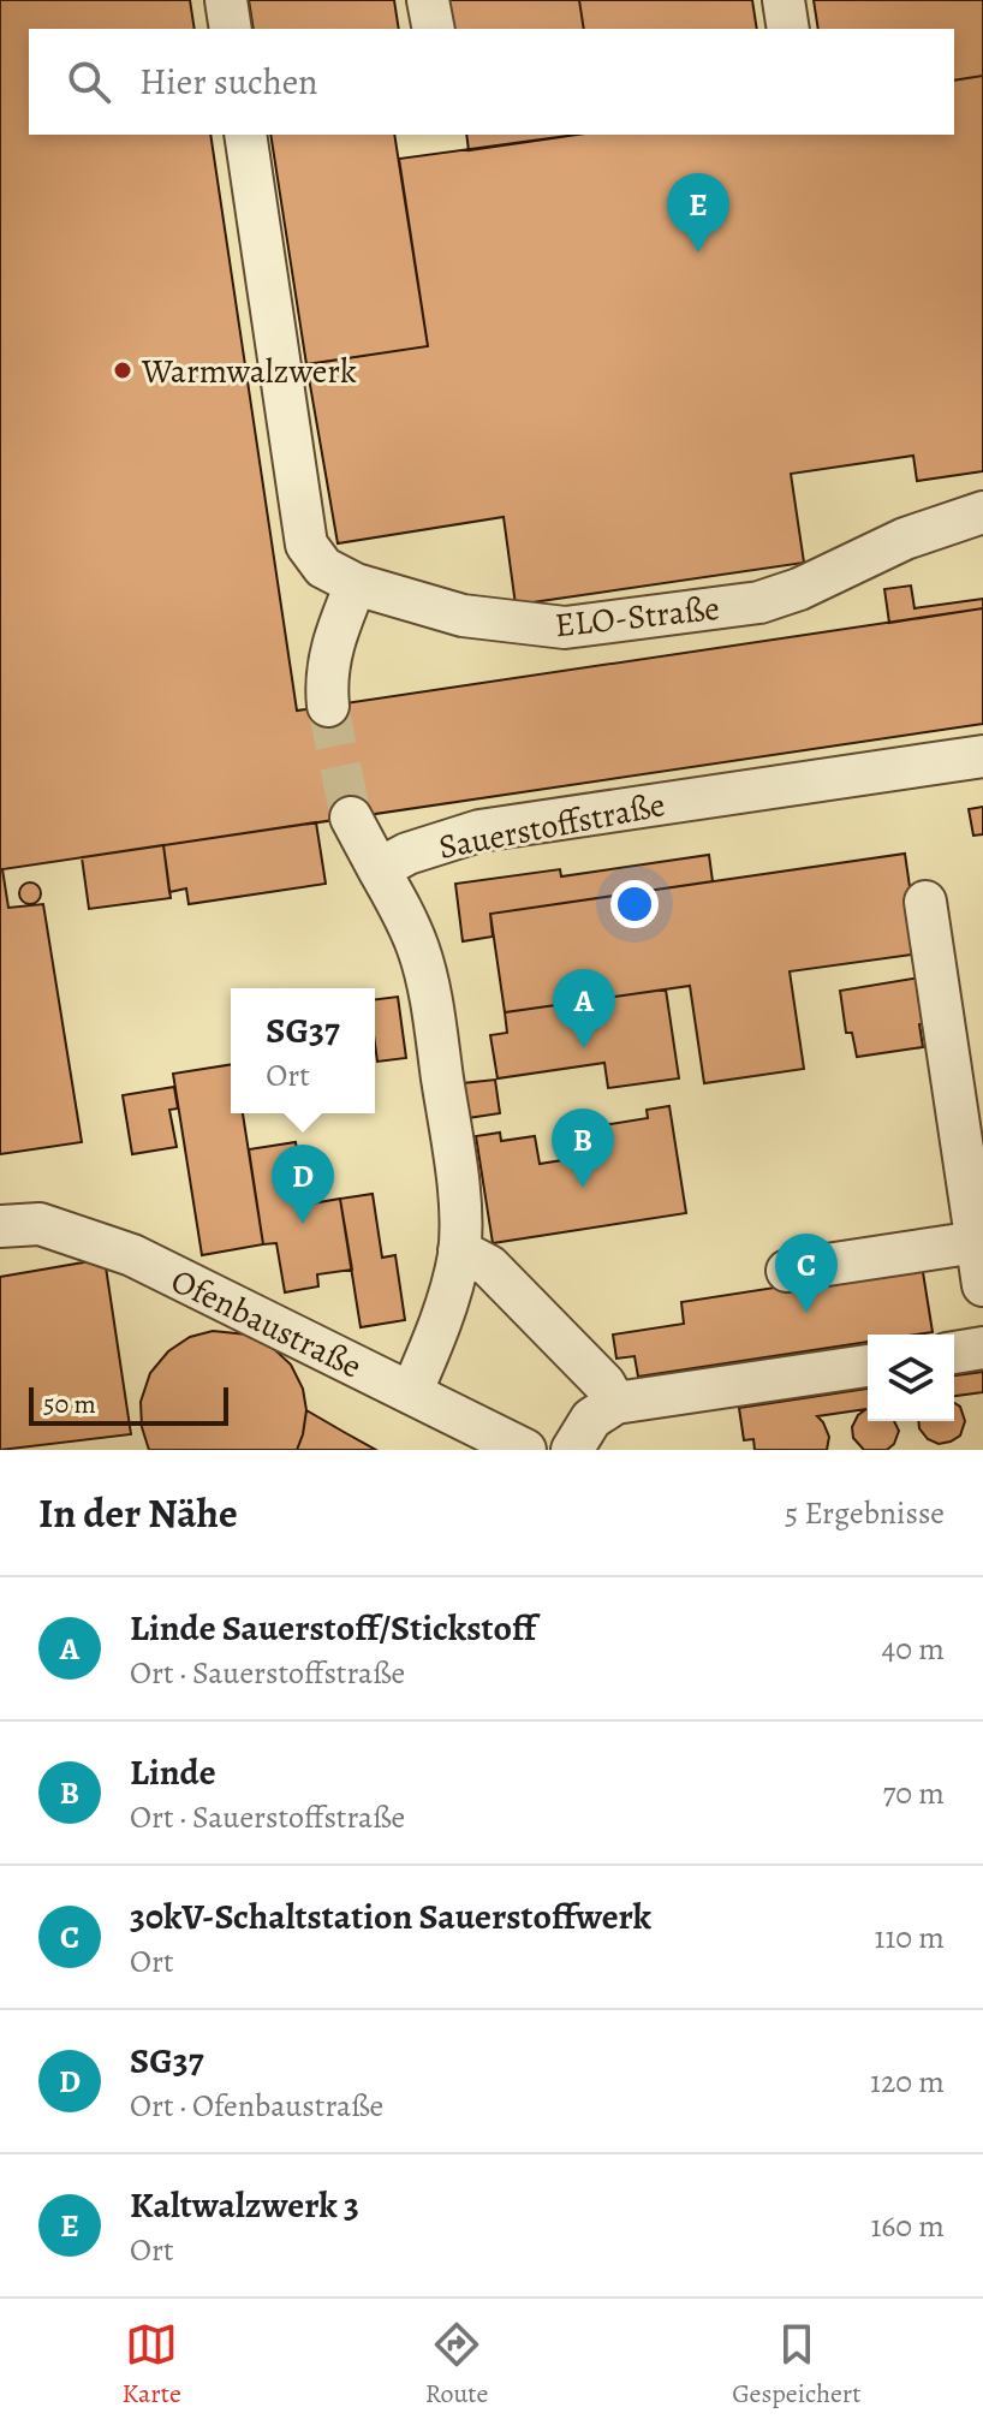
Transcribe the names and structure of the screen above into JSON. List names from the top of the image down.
{
  "streets": {
    "street": ["ELO-Straße", "Sauerstoffstraße", "Ofenbaustraße"]
  },
  "places": ["Warmwalzwerk"],
  "scale_bar": "50 m",
  "page": {
    "search": "Hier suchen",
    "pins": [
      "E",
      "A",
      "B",
      "D",
      "C"
    ],
    "popup": ["SG37", "Ort"],
    "scale": "50 m",
    "heading": ["In der Nähe", "5 Ergebnisse"],
    "list": [
      {
        "mark": "A",
        "name": "Linde Sauerstoff/Stickstoff",
        "note": "Ort · Sauerstoffstraße",
        "value": "40 m"
      },
      {
        "mark": "B",
        "name": "Linde",
        "note": "Ort · Sauerstoffstraße",
        "value": "70 m"
      },
      {
        "mark": "C",
        "name": "30kV-Schaltstation Sauerstoffwerk",
        "note": "Ort",
        "value": "110 m"
      },
      {
        "mark": "D",
        "name": "SG37",
        "note": "Ort · Ofenbaustraße",
        "value": "120 m"
      },
      {
        "mark": "E",
        "name": "Kaltwalzwerk 3",
        "note": "Ort",
        "value": "160 m"
      }
    ],
    "nav": ["Karte", "Route", "Gespeichert"]
  }
}
